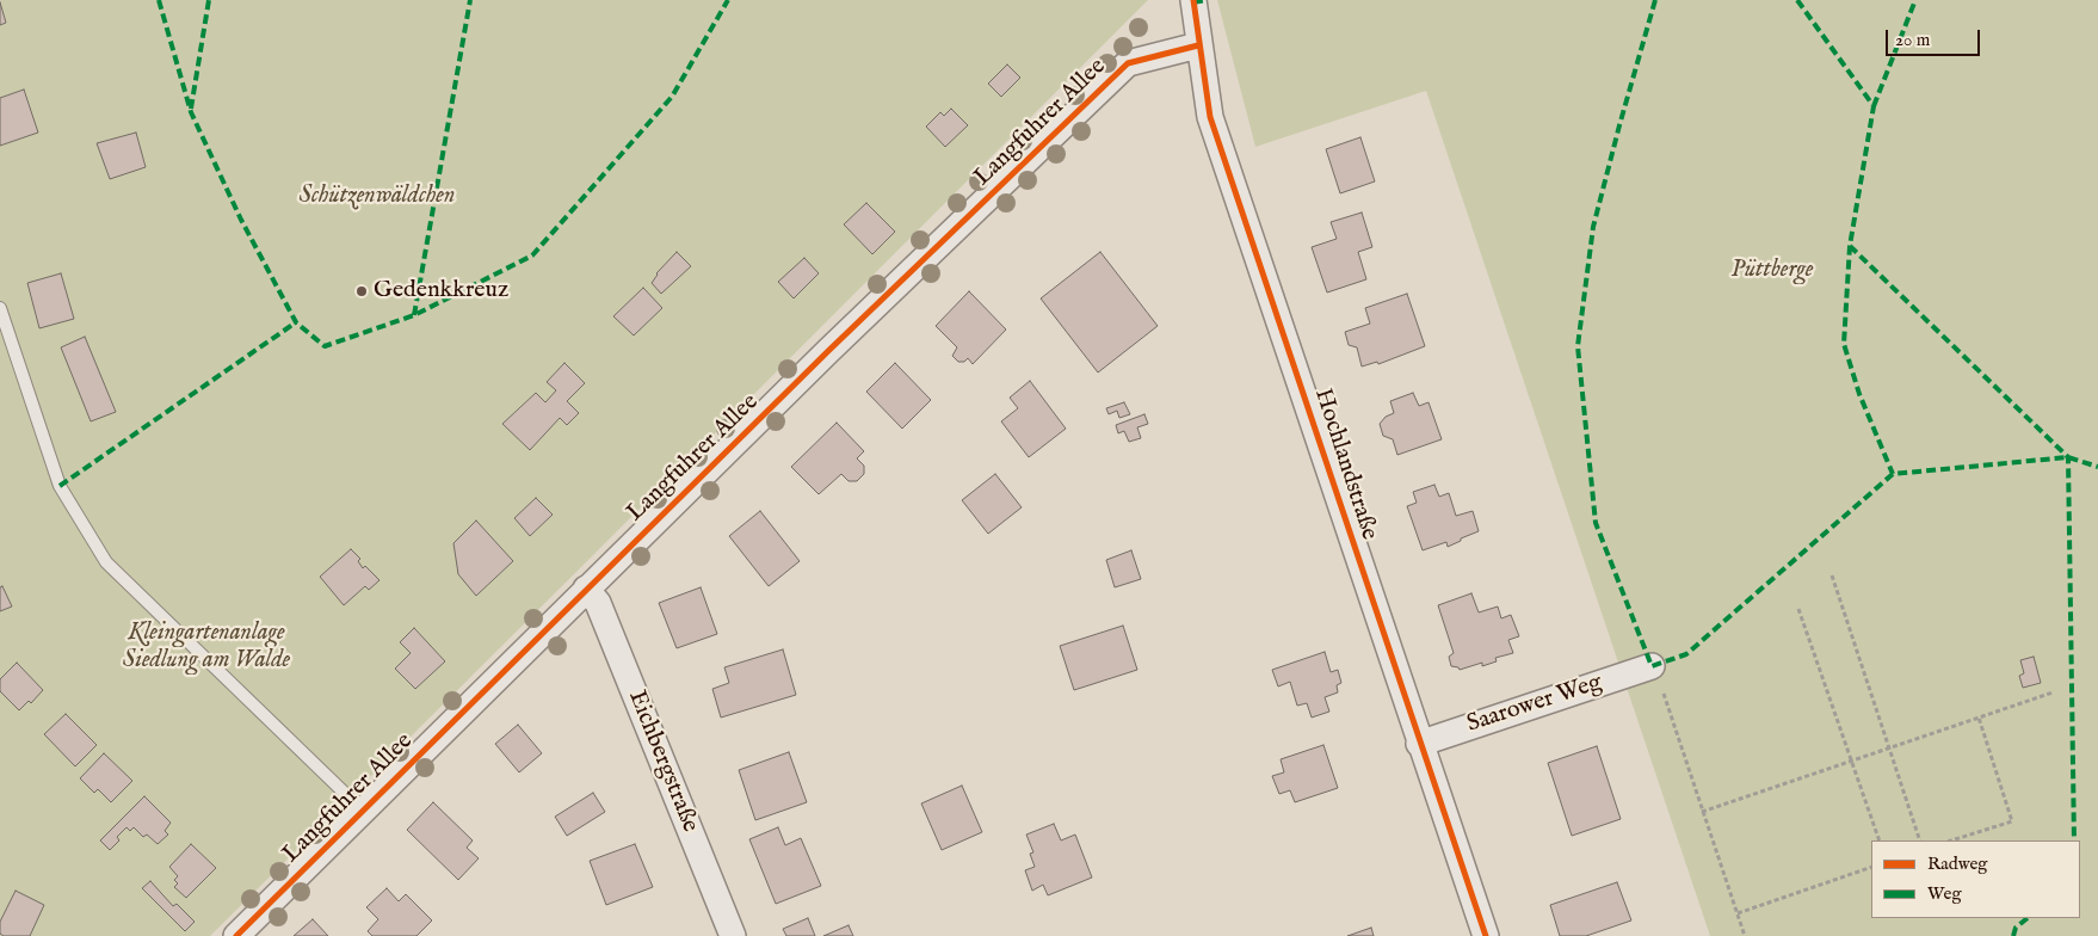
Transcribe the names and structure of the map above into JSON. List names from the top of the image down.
{
  "streets": {
    "street": [
      "Langfuhrer Allee",
      "Hochlandstraße",
      "Saarower Weg",
      "Eichbergstraße"
    ]
  },
  "crossings": [
    ["Langfuhrer Allee", "Hochlandstraße"],
    ["Langfuhrer Allee", "Eichbergstraße"],
    ["Hochlandstraße", "Saarower Weg"]
  ],
  "parks": ["Schützenwäldchen", "Püttberge", "Kleingartenanlage Siedlung am Walde"],
  "places": ["Gedenkkreuz"],
  "legend": ["Radweg", "Weg"],
  "scale_bar": "20 m"
}
